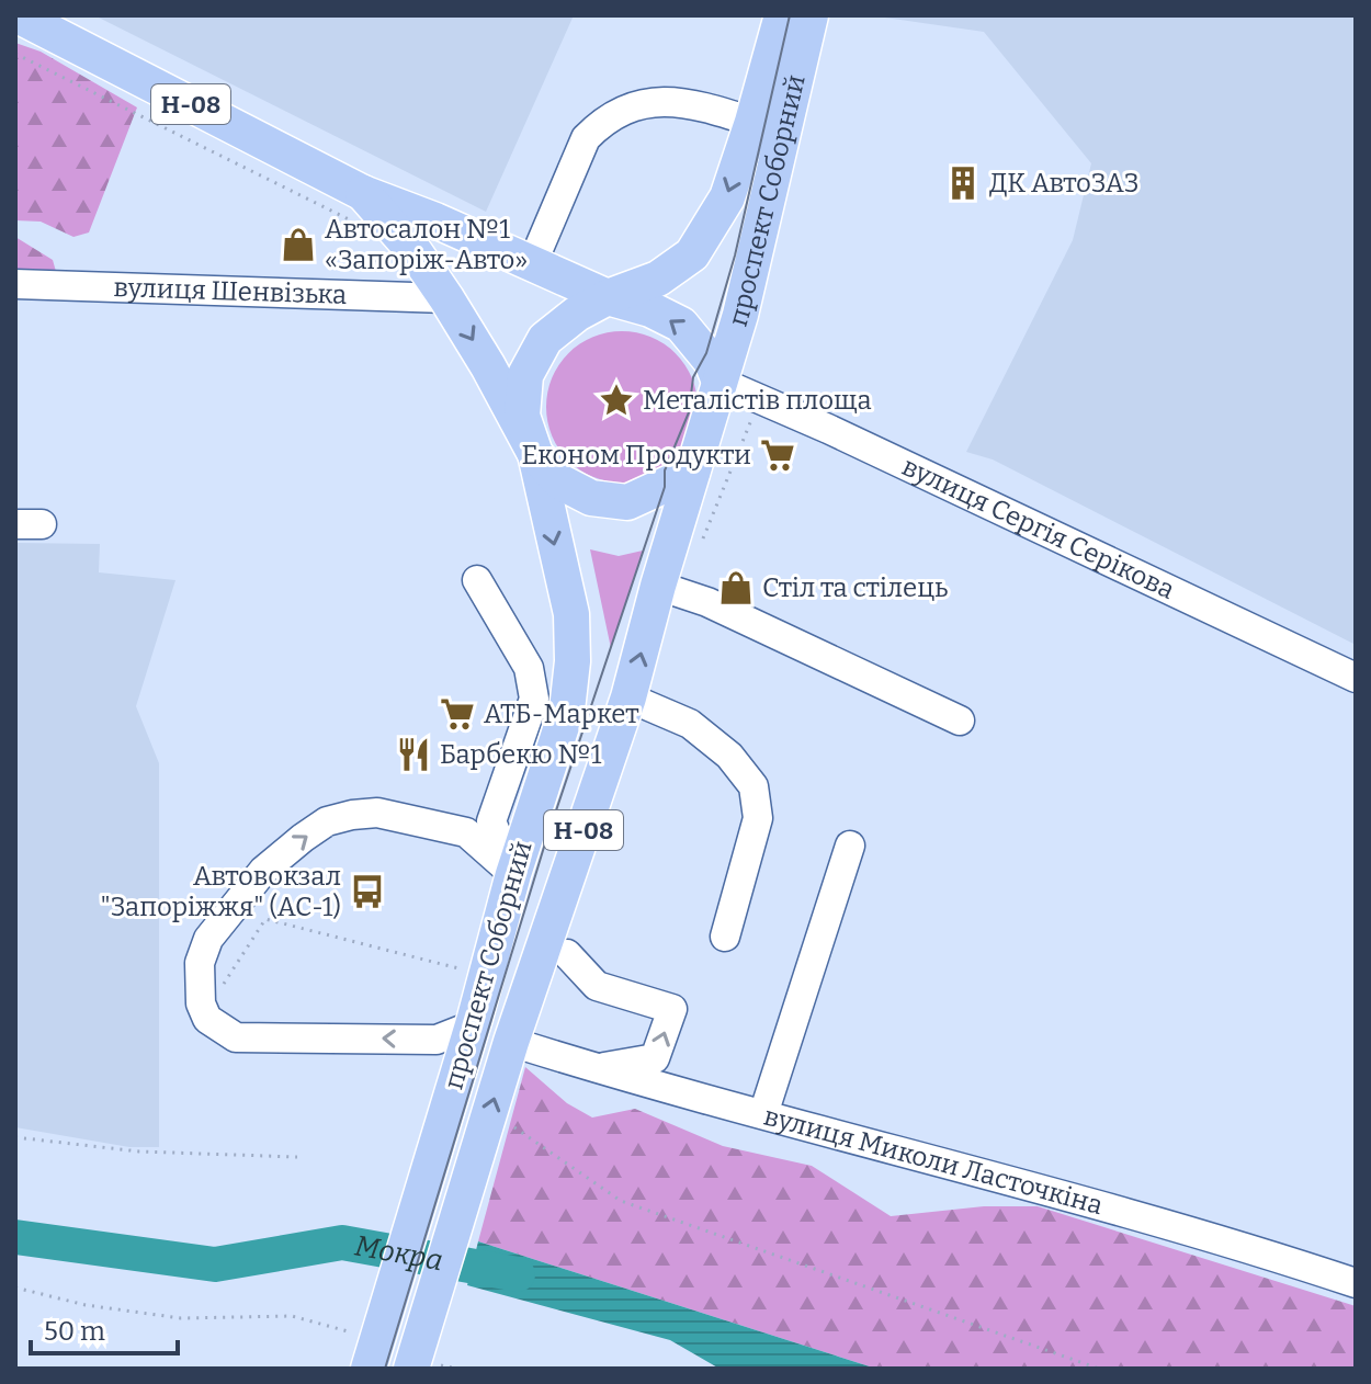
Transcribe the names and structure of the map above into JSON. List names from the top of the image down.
{
  "streets": {
    "main road": ["Н-08", "проспект Соборний"],
    "street": ["вулиця Шенвізька", "вулиця Сергія Серікова", "вулиця Миколи Ласточкіна"]
  },
  "crossings": [
    ["Н-08", "проспект Соборний"],
    ["Н-08", "вулиця Шенвізька"],
    ["Н-08", "вулиця Сергія Серікова"],
    ["проспект Соборний", "вулиця Сергія Серікова"],
    ["проспект Соборний", "вулиця Миколи Ласточкіна"]
  ],
  "water": ["Мокра"],
  "places": {
    "building": ["ДК АвтоЗАЗ"],
    "shop": ["Автосалон №1 «Запоріж-Авто»", "Стіл та стілець"],
    "place": ["Металістів площа"],
    "supermarket": ["Економ Продукти", "АТБ-Маркет"],
    "restaurant": ["Барбекю №1"],
    "bus stop": ["Автовокзал \"Запоріжжя\" (АС-1)"]
  },
  "scale_bar": "50 m"
}
